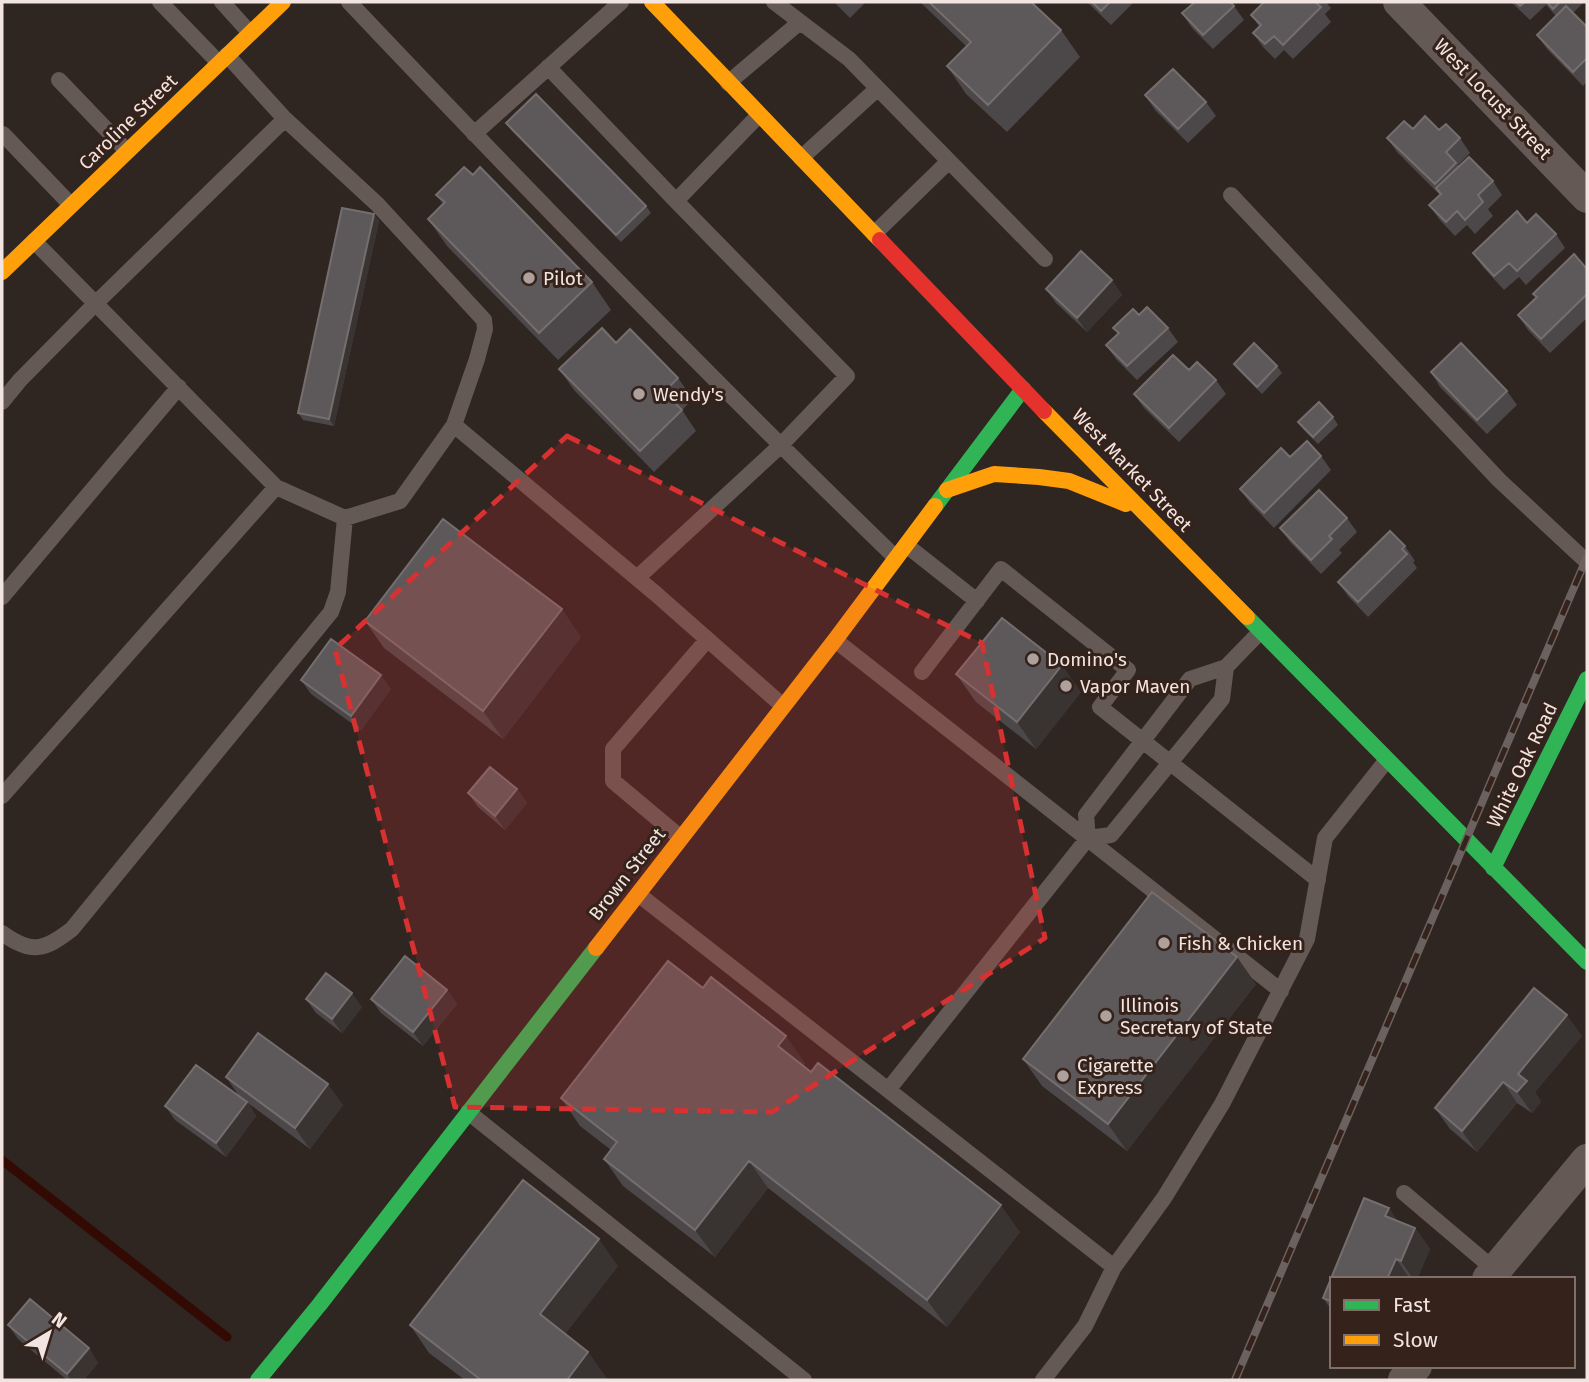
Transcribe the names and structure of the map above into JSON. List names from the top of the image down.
{
  "streets": {
    "street": [
      "West Locust Street",
      "Caroline Street",
      "West Market Street",
      "White Oak Road",
      "Brown Street"
    ]
  },
  "crossings": [
    ["West Market Street", "White Oak Road"],
    ["West Market Street", "Brown Street"]
  ],
  "places": [
    "Pilot",
    "Wendy's",
    "Domino's",
    "Vapor Maven",
    "Fish & Chicken",
    "Illinois Secretary of State",
    "Cigarette Express"
  ],
  "legend": ["Fast", "Slow"],
  "north": "top right"
}
